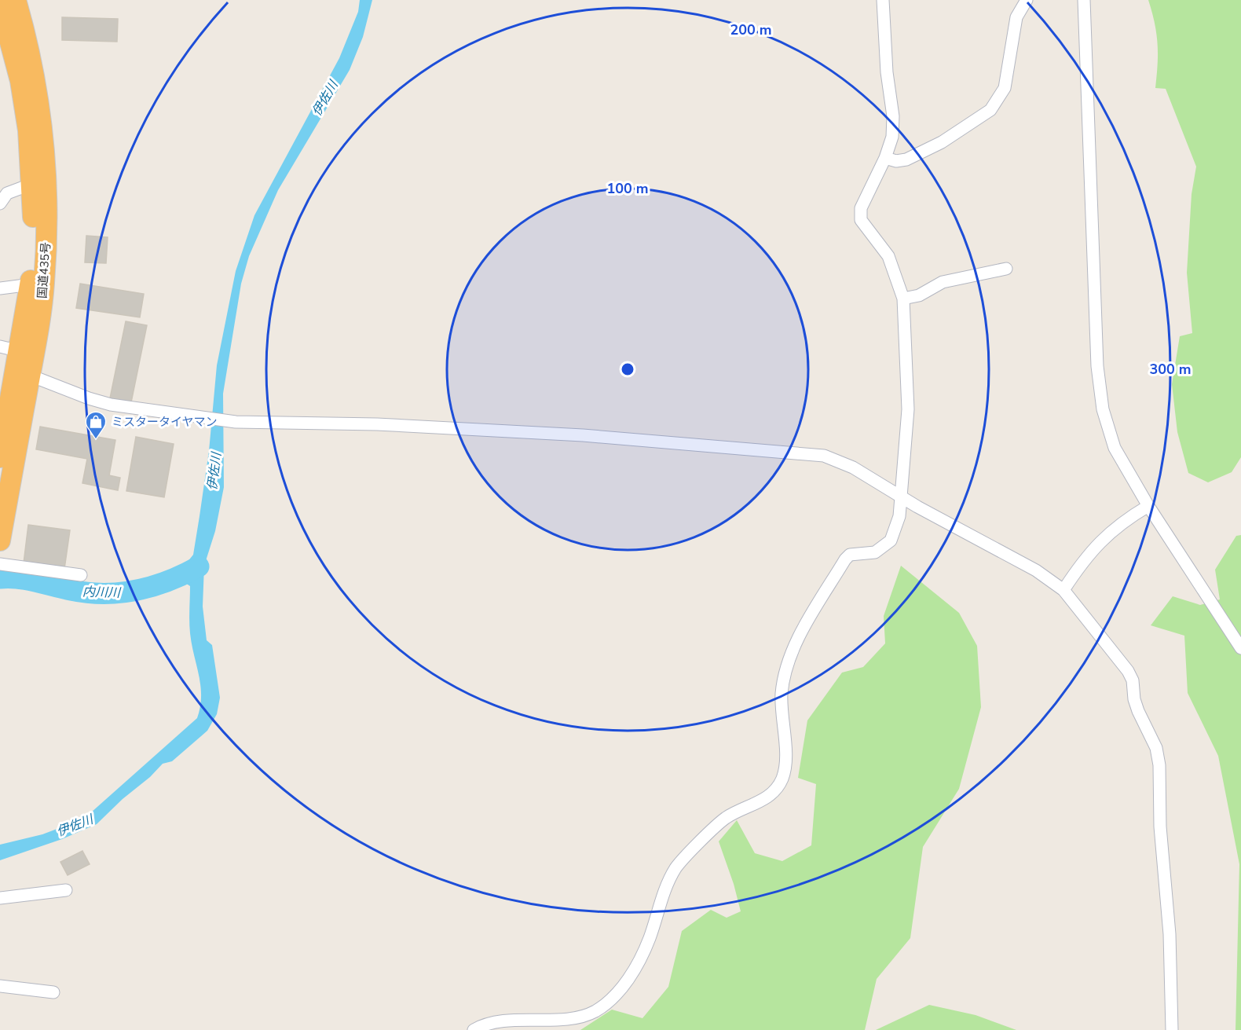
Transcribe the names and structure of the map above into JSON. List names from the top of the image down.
{
  "streets": {
    "highway": ["国道435号"]
  },
  "water": ["伊佐川", "内川川"],
  "places": {
    "shop": ["ミスタータイヤマン"]
  },
  "rings": ["200 m", "100 m", "300 m"]
}
